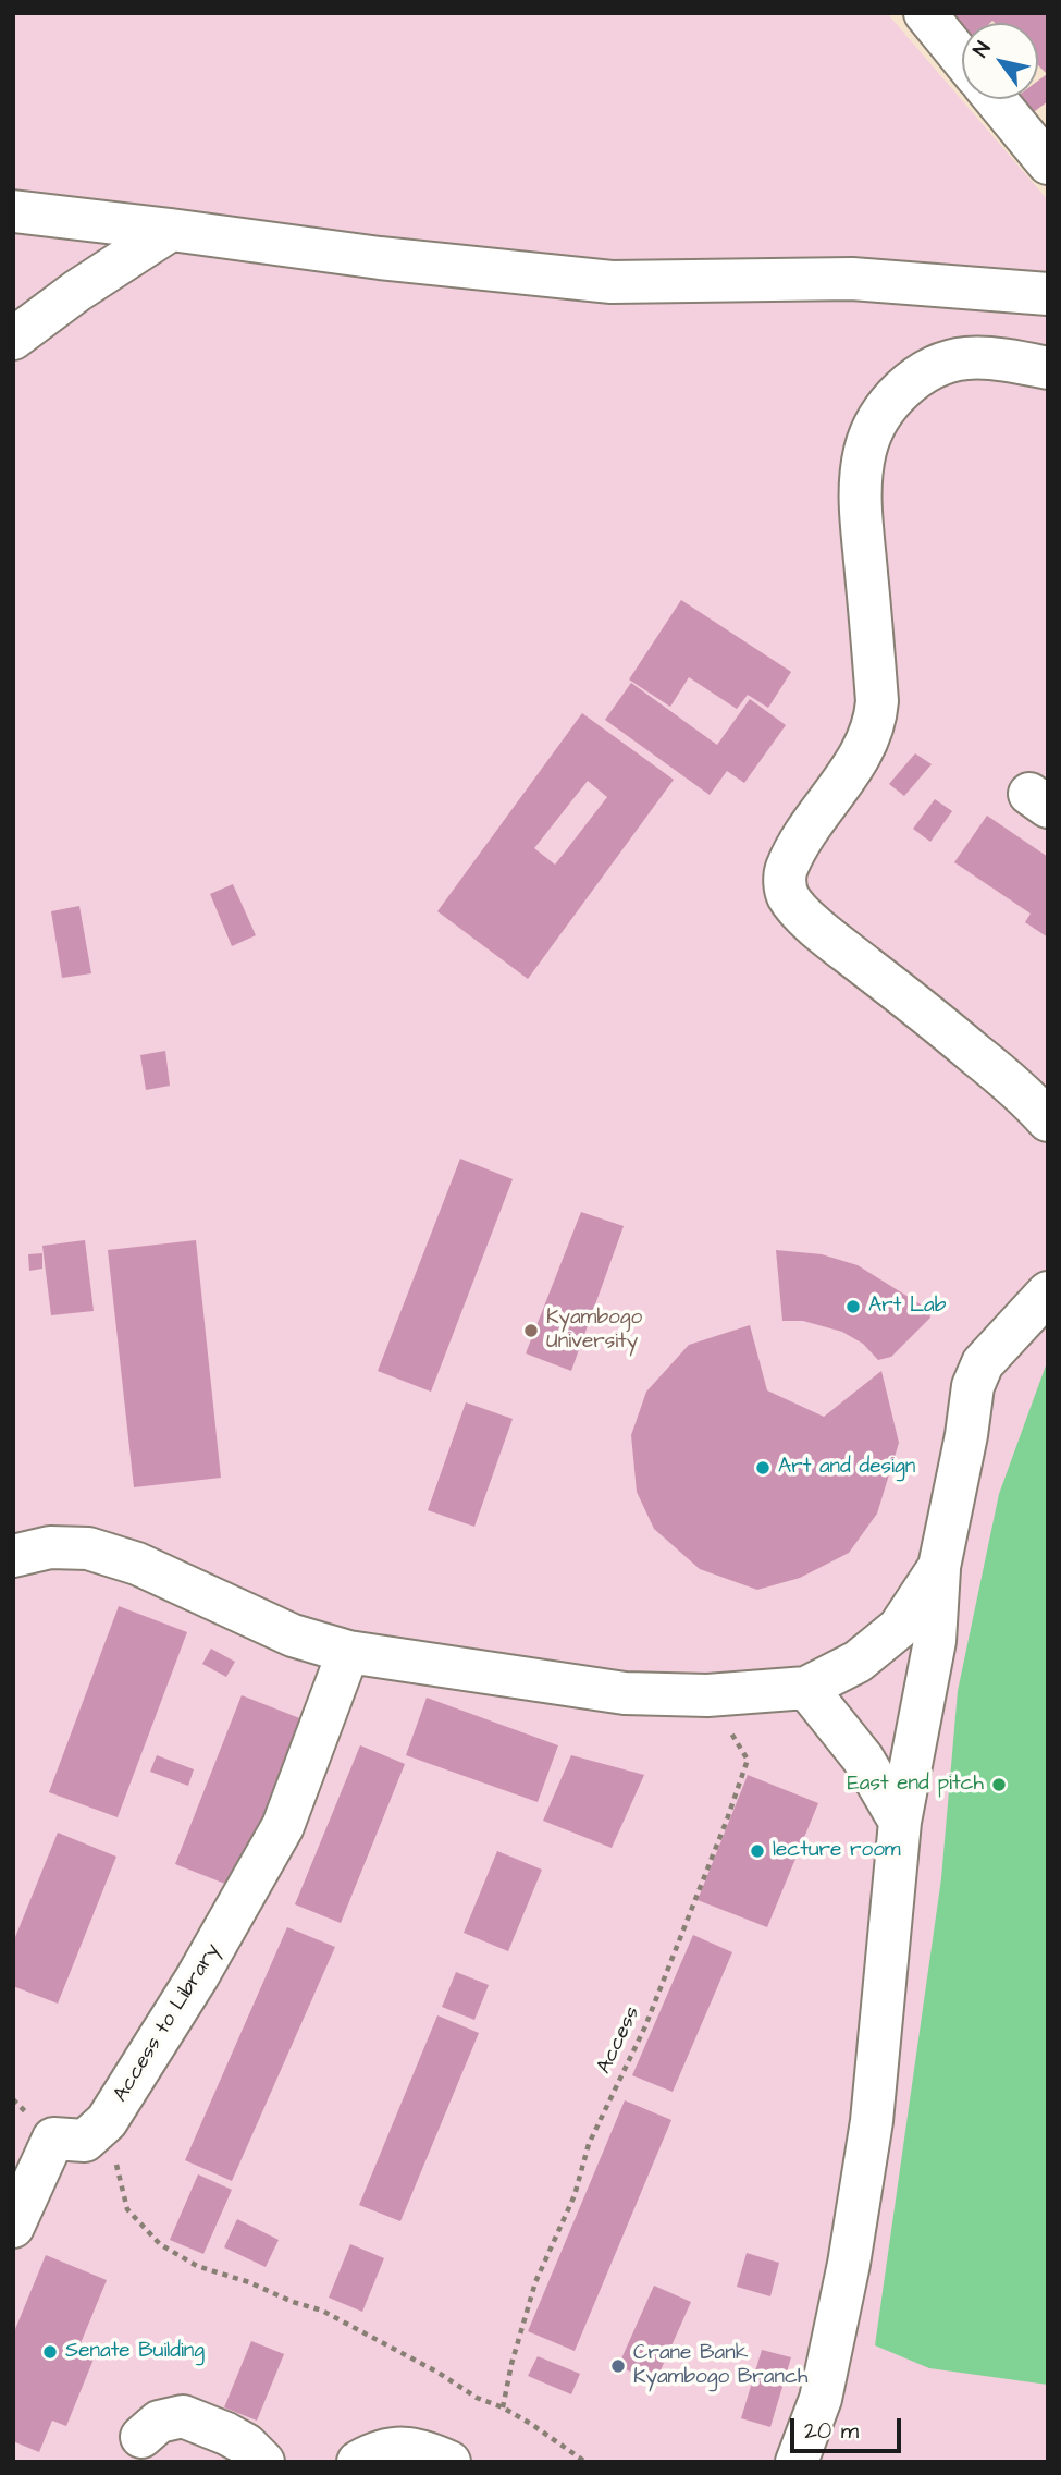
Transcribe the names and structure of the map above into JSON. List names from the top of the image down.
{
  "streets": {
    "street": ["Access to Library"],
    "path": ["Access"]
  },
  "crossings": [
    ["Access to Library", "Access"]
  ],
  "places": [
    "Art Lab",
    "Kyambogo University",
    "Art and design",
    "East end pitch",
    "lecture room",
    "Senate Building",
    "Crane Bank Kyambogo Branch"
  ],
  "scale_bar": "20 m",
  "north": "top left"
}
